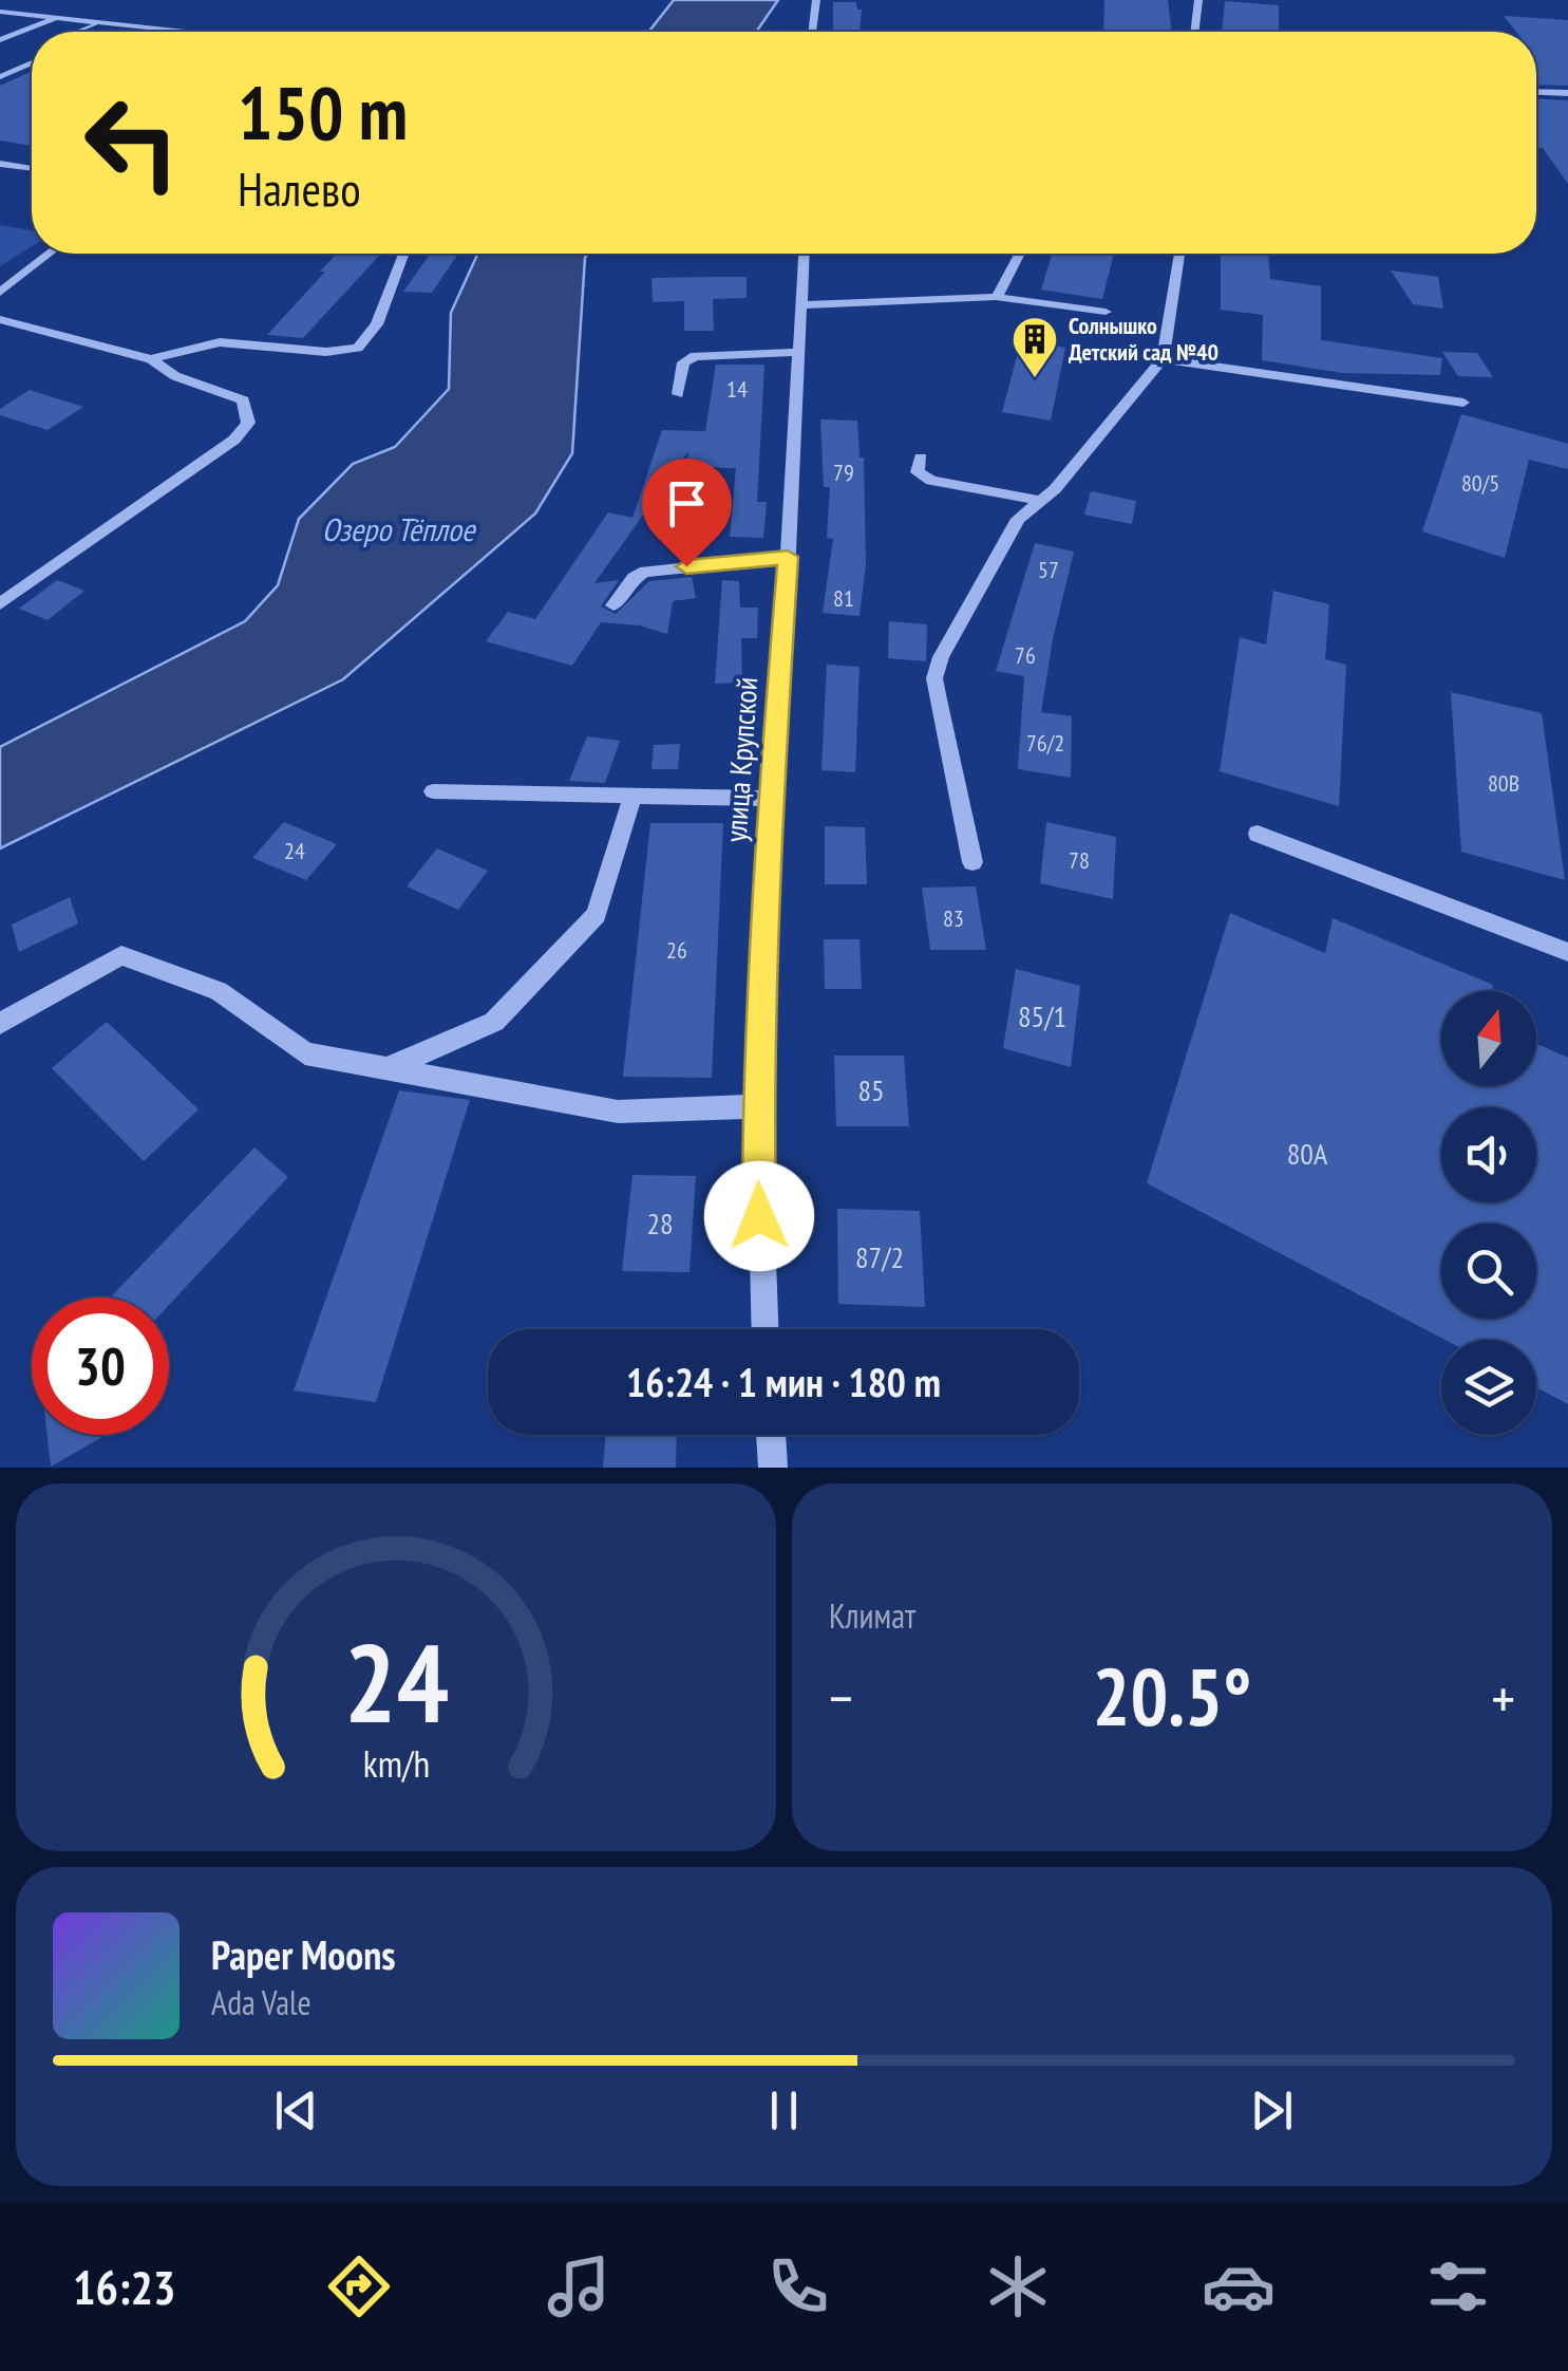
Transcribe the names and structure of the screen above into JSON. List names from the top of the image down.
{
  "streets": {
    "street": ["улица Крупской"]
  },
  "water": ["Озеро Тёплое"],
  "places": {
    "building": ["Солнышко Детский сад №40"]
  },
  "house_numbers": [
    "14",
    "79",
    "80/5",
    "57",
    "81",
    "76",
    "76/2",
    "80В",
    "24",
    "78",
    "83",
    "26",
    "85/1",
    "85",
    "80А",
    "28",
    "87/2"
  ],
  "north": "top",
  "page": {
    "turn": ["150 m", "Налево"],
    "limit": "30",
    "trip": "16:24 · 1 мин · 180 m",
    "tile": "Климат",
    "heat": ["−", "20.5°", "+"],
    "song": ["Paper Moons", "Ada Vale"],
    "tabs": "16:23",
    "gauge": ["24", "km/h"]
  }
}
